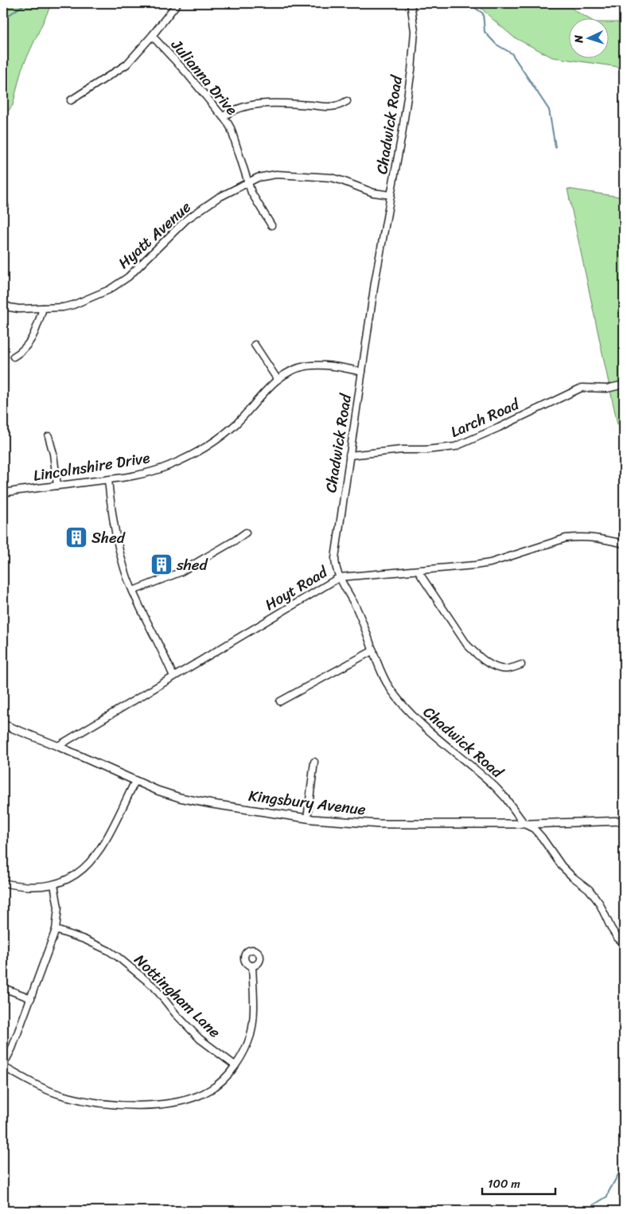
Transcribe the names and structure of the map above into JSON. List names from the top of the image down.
{
  "streets": {
    "main road": ["Kingsbury Avenue"],
    "street": [
      "Julianna Drive",
      "Chadwick Road",
      "Hyatt Avenue",
      "Larch Road",
      "Lincolnshire Drive",
      "Hoyt Road",
      "Nottingham Lane"
    ]
  },
  "crossings": [
    ["Julianna Drive", "Hyatt Avenue"],
    ["Chadwick Road", "Hyatt Avenue"],
    ["Chadwick Road", "Larch Road"],
    ["Chadwick Road", "Lincolnshire Drive"],
    ["Chadwick Road", "Hoyt Road"],
    ["Chadwick Road", "Kingsbury Avenue"],
    ["Hoyt Road", "Kingsbury Avenue"]
  ],
  "places": {
    "building": ["Shed", "shed"]
  },
  "scale_bar": "100 m",
  "north": "left"
}
